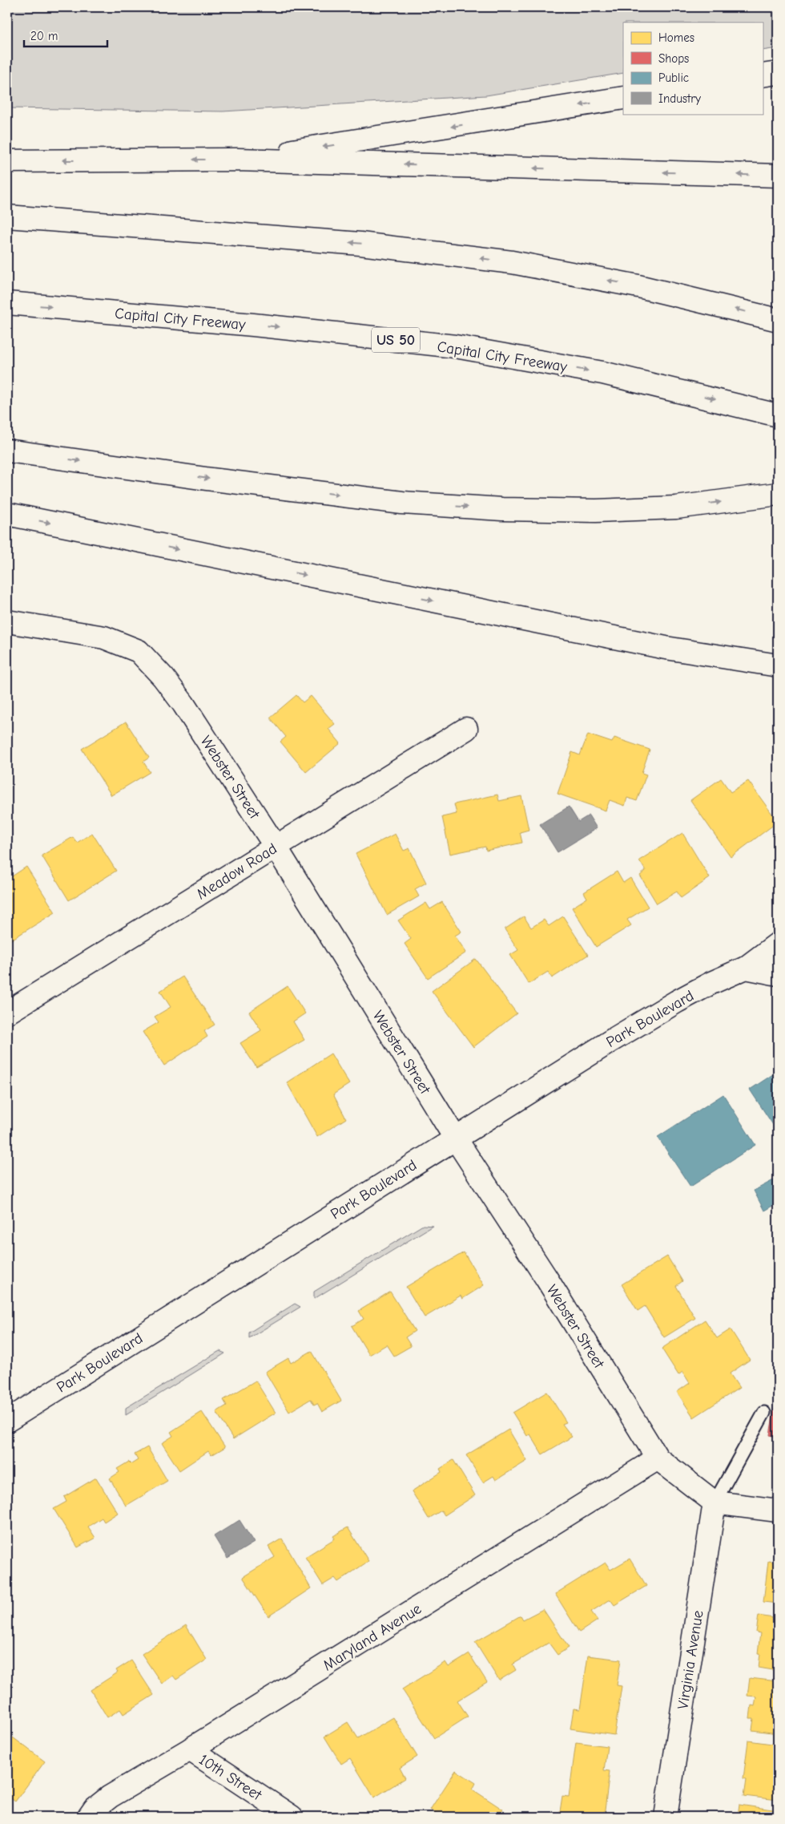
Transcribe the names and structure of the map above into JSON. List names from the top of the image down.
{
  "streets": {
    "main road": [
      "Capital City Freeway",
      "US 50",
      "Webster Street",
      "Meadow Road",
      "Park Boulevard",
      "Maryland Avenue",
      "Virginia Avenue",
      "10th Street"
    ]
  },
  "crossings": [
    ["Webster Street", "Meadow Road"],
    ["Webster Street", "Park Boulevard"],
    ["Webster Street", "Maryland Avenue"],
    ["Webster Street", "Virginia Avenue"],
    ["Maryland Avenue", "10th Street"]
  ],
  "legend": [
    "Homes",
    "Shops",
    "Public",
    "Industry"
  ],
  "scale_bar": "20 m"
}
